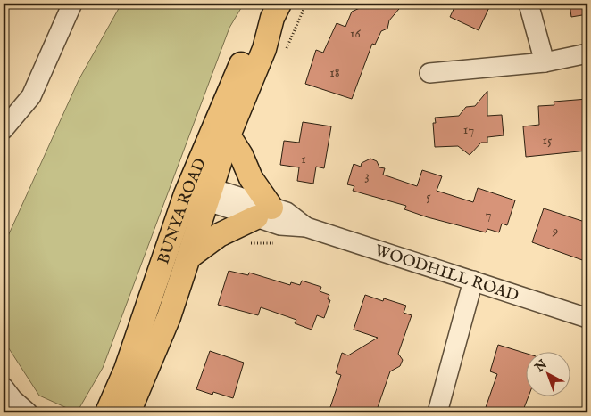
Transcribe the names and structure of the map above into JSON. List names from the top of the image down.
{
  "streets": {
    "main road": ["BUNYA ROAD"],
    "street": ["WOODHILL ROAD"]
  },
  "crossings": [
    ["BUNYA ROAD", "WOODHILL ROAD"]
  ],
  "house_numbers": [
    "16",
    "18",
    "17",
    "15",
    "1",
    "3",
    "5",
    "7",
    "9"
  ],
  "north": "top left"
}
